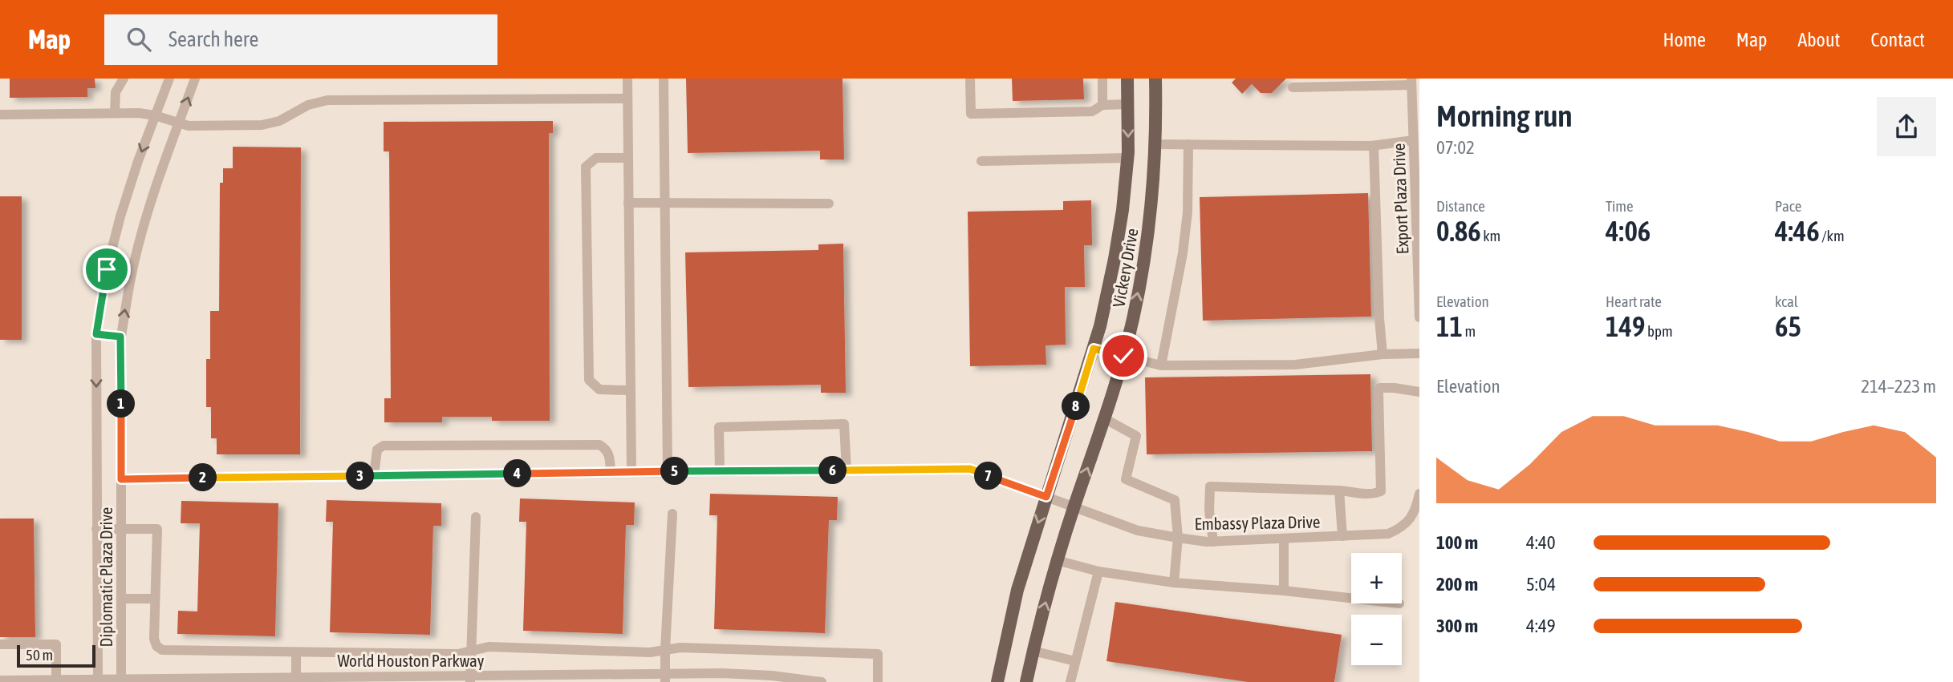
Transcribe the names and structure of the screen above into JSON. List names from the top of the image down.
{
  "streets": {
    "main road": ["Vickery Drive"],
    "street": [
      "Export Plaza Drive",
      "Embassy Plaza Drive",
      "Diplomatic Plaza Drive",
      "World Houston Parkway"
    ]
  },
  "crossings": [
    ["Vickery Drive", "Embassy Plaza Drive"],
    ["Diplomatic Plaza Drive", "World Houston Parkway"]
  ],
  "scale_bar": "50 m",
  "page": {
    "header": "Map",
    "search": "Search here",
    "nav": [
      "Home",
      "Map",
      "About",
      "Contact"
    ],
    "heading": ["Morning run", "07:02"],
    "stats": [
      ["Distance", "0.86 km"],
      ["Time", "4:06"],
      ["Pace", "4:46 /km"],
      ["Elevation", "11 m"],
      ["Heart rate", "149 bpm"],
      ["kcal", "65"]
    ],
    "chart": ["Elevation", "214–223 m"],
    "pins": [
      "1",
      "8",
      "6",
      "5",
      "4",
      "3",
      "7",
      "2"
    ],
    "list": [
      {
        "name": "100 m",
        "note": "4:40"
      },
      {
        "name": "200 m",
        "note": "5:04"
      },
      {
        "name": "300 m",
        "note": "4:49"
      }
    ],
    "map_buttons": ["+", "−"],
    "scale": "50 m"
  }
}
